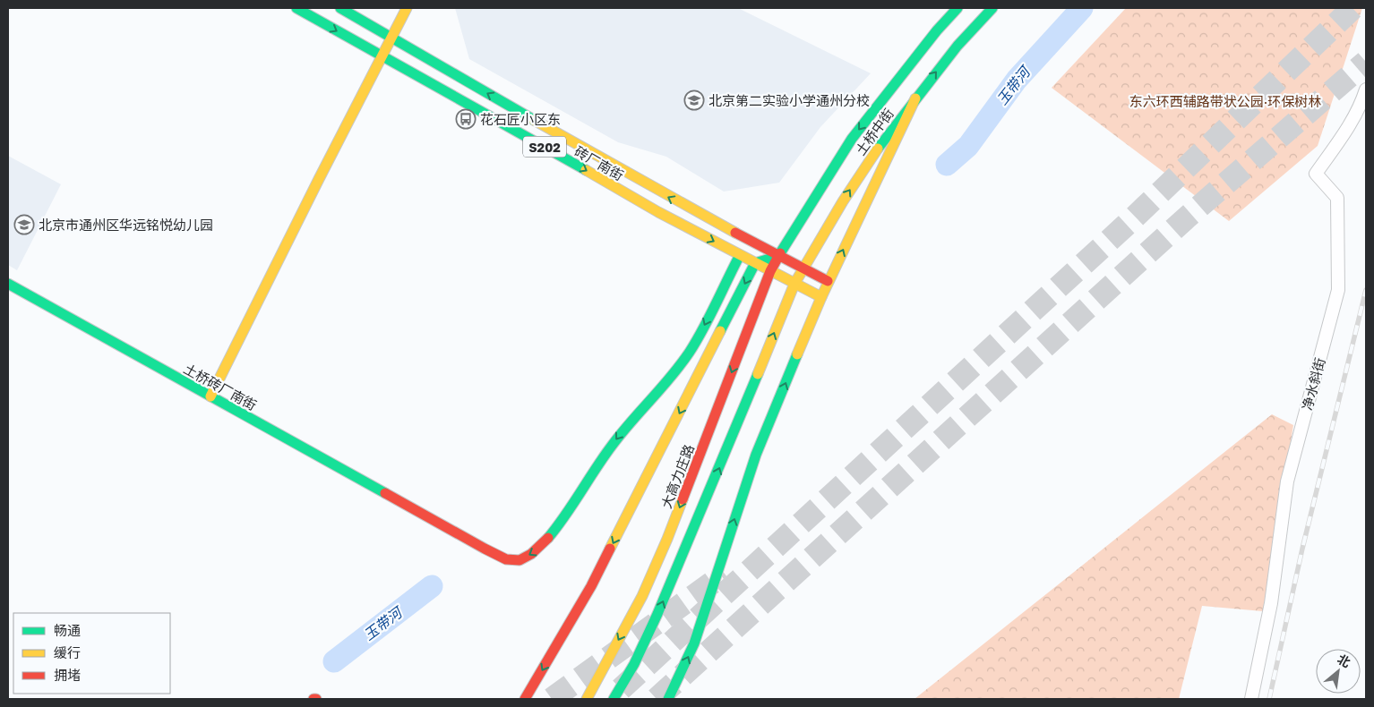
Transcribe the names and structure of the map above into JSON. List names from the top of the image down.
{
  "streets": {
    "main road": [
      "土桥中街",
      "S202",
      "砖厂南街",
      "土桥砖厂南街",
      "大高力庄路"
    ],
    "street": ["净水斜街"]
  },
  "crossings": [
    ["土桥中街", "砖厂南街"],
    ["砖厂南街", "土桥砖厂南街"],
    ["砖厂南街", "大高力庄路"]
  ],
  "water": ["玉带河"],
  "parks": ["东六环西辅路带状公园·环保树林"],
  "places": {
    "school or university": ["北京第二实验小学通州分校", "北京市通州区华远铭悦幼儿园"],
    "bus stop": ["花石匠小区东"]
  },
  "legend": ["畅通", "缓行", "拥堵"],
  "north": "top right"
}
